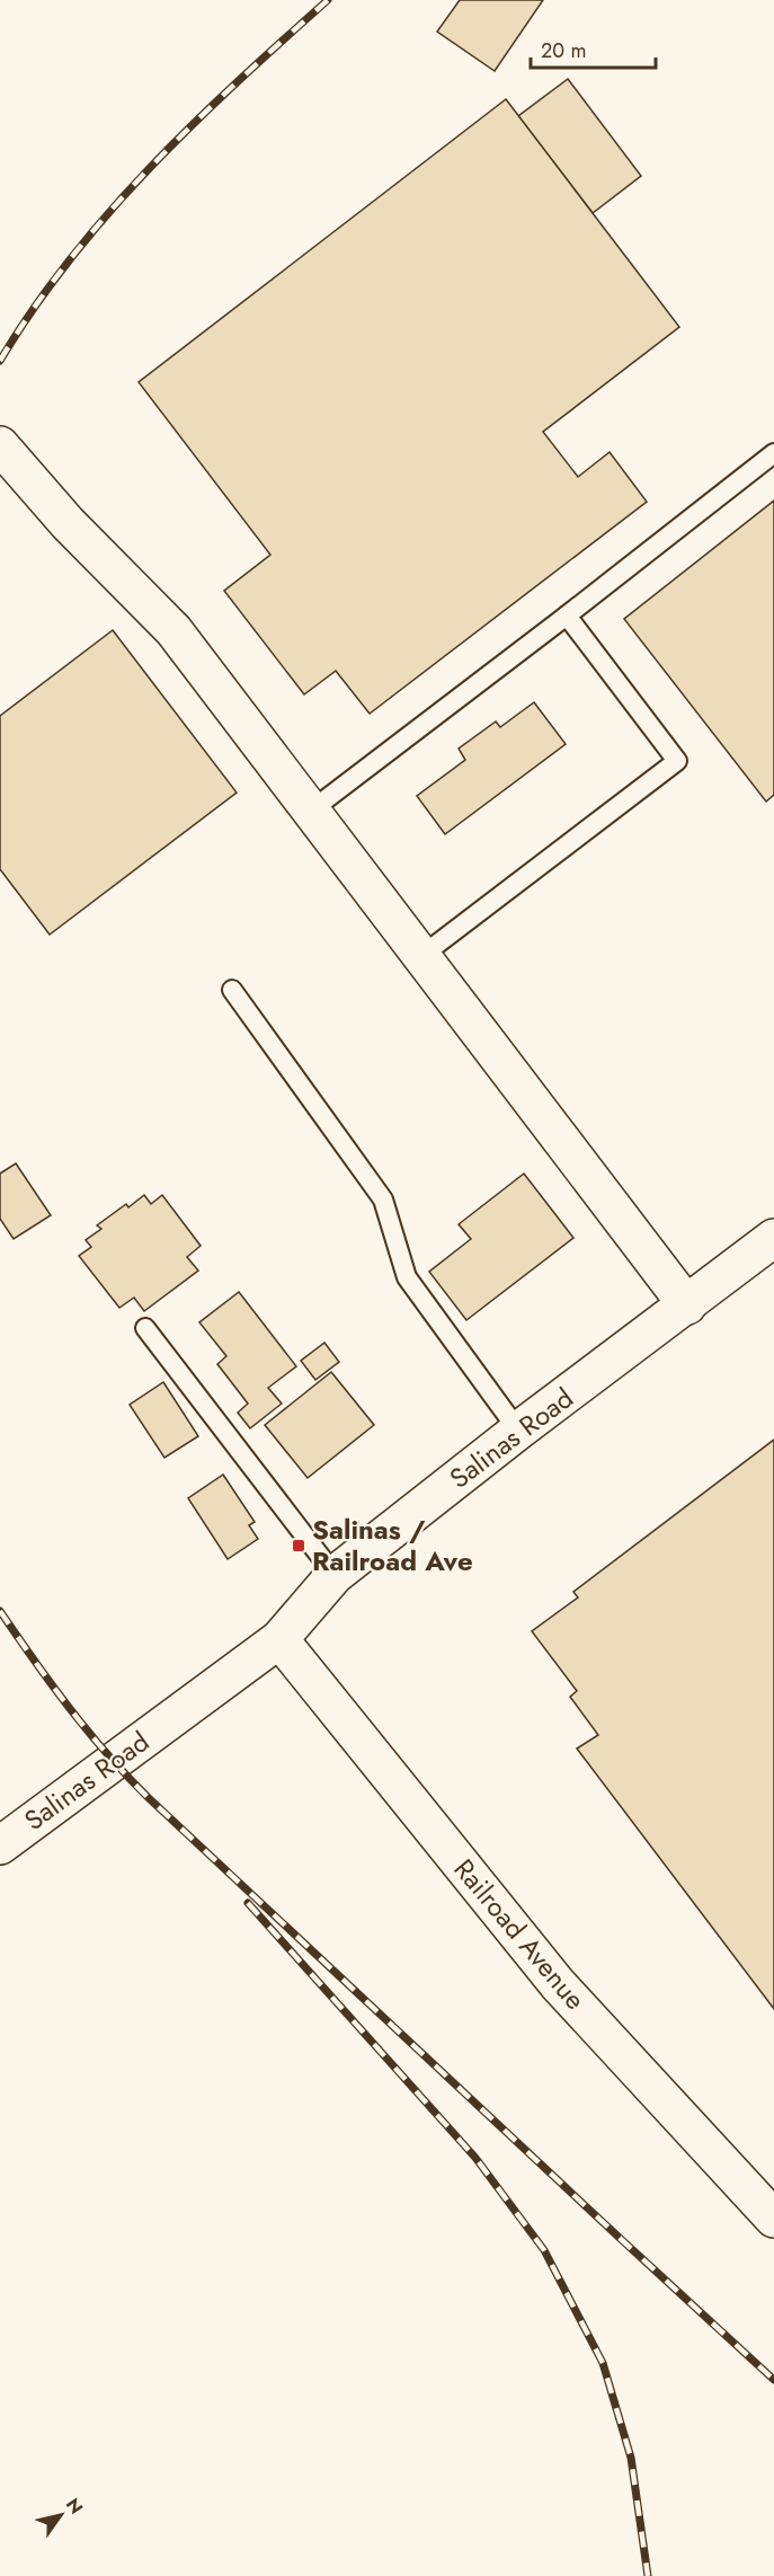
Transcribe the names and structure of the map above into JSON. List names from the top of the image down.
{
  "streets": {
    "street": ["Salinas Road", "Railroad Avenue"]
  },
  "crossings": [
    ["Salinas Road", "Railroad Avenue"]
  ],
  "places": {
    "transit": ["Salinas / Railroad Ave"]
  },
  "scale_bar": "20 m",
  "north": "top right"
}
